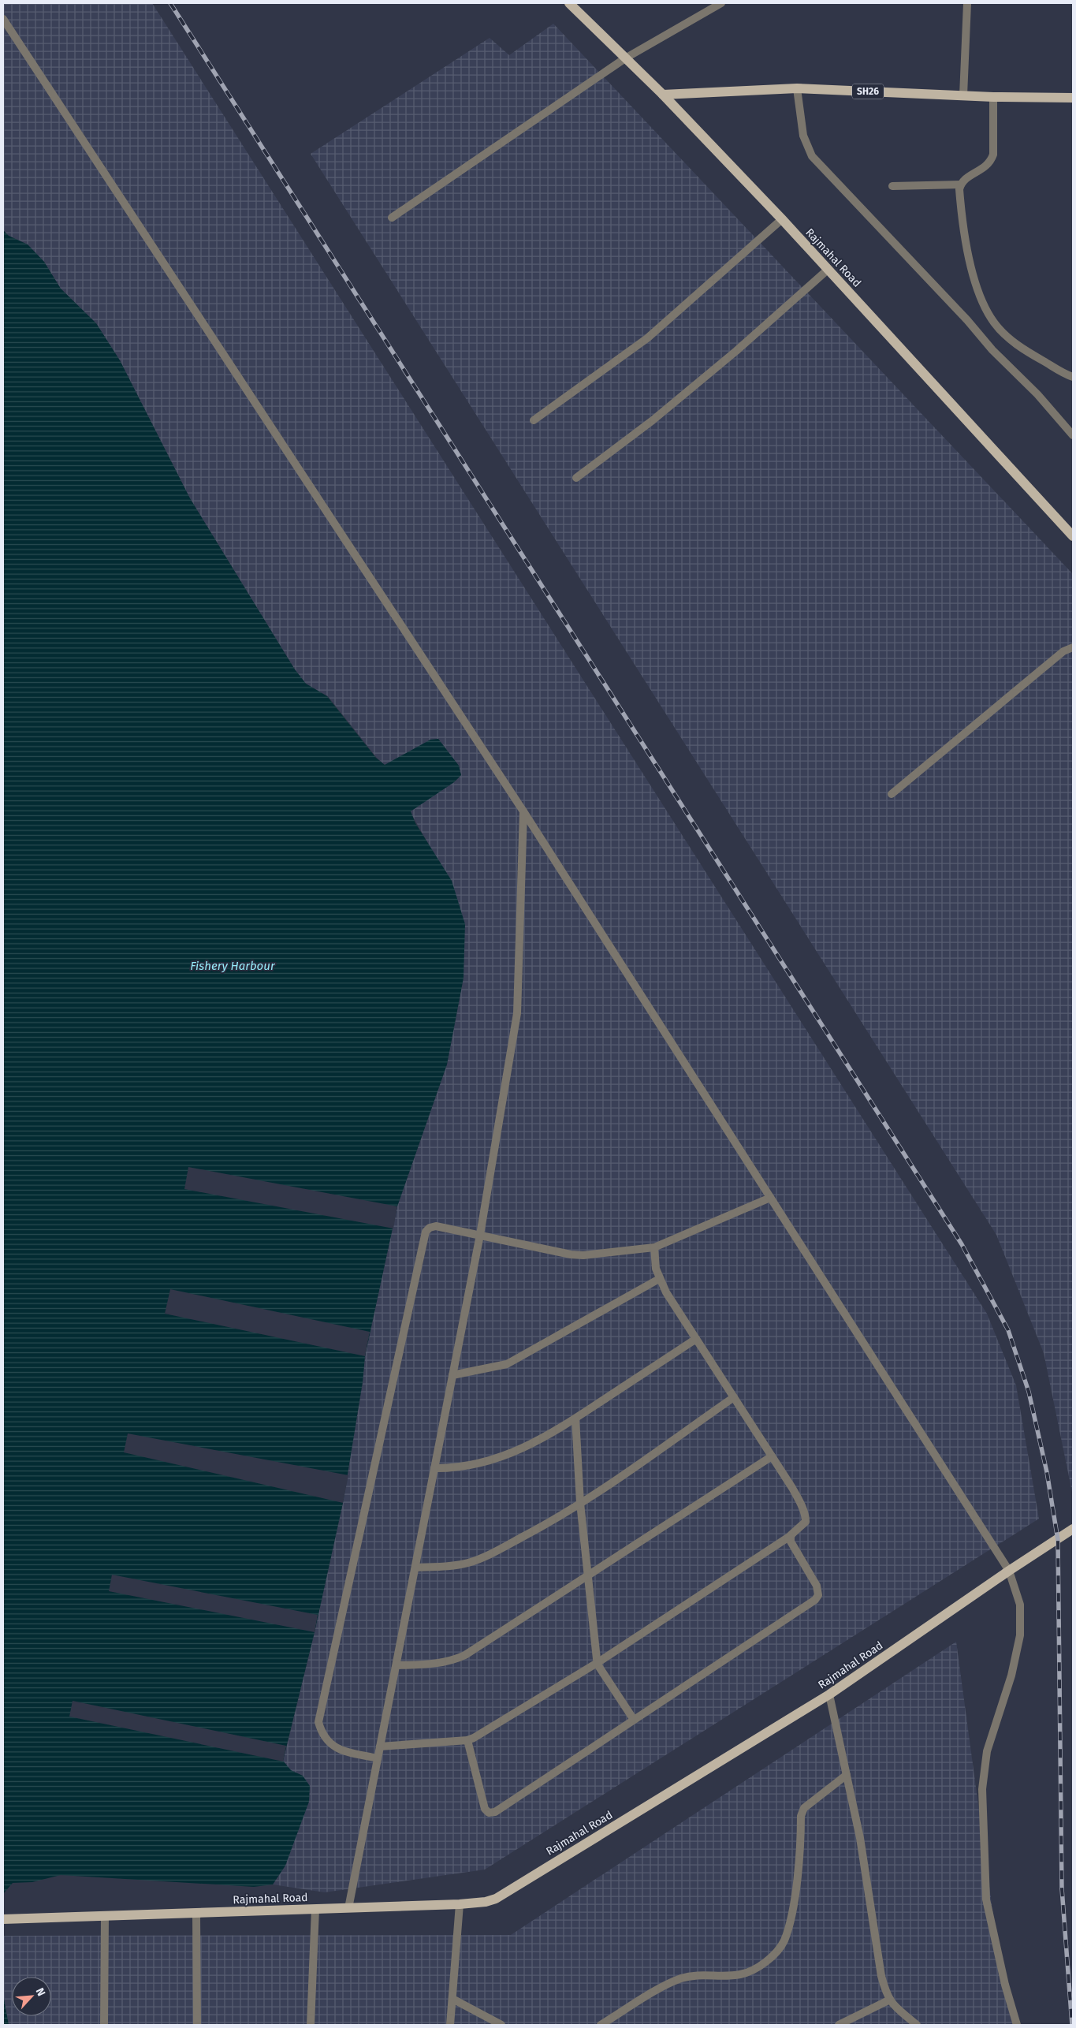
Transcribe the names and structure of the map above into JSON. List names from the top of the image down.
{
  "streets": {
    "main road": ["SH26", "Rajmahal Road"]
  },
  "crossings": [
    ["SH26", "Rajmahal Road"]
  ],
  "water": ["Fishery Harbour"],
  "north": "top right"
}
